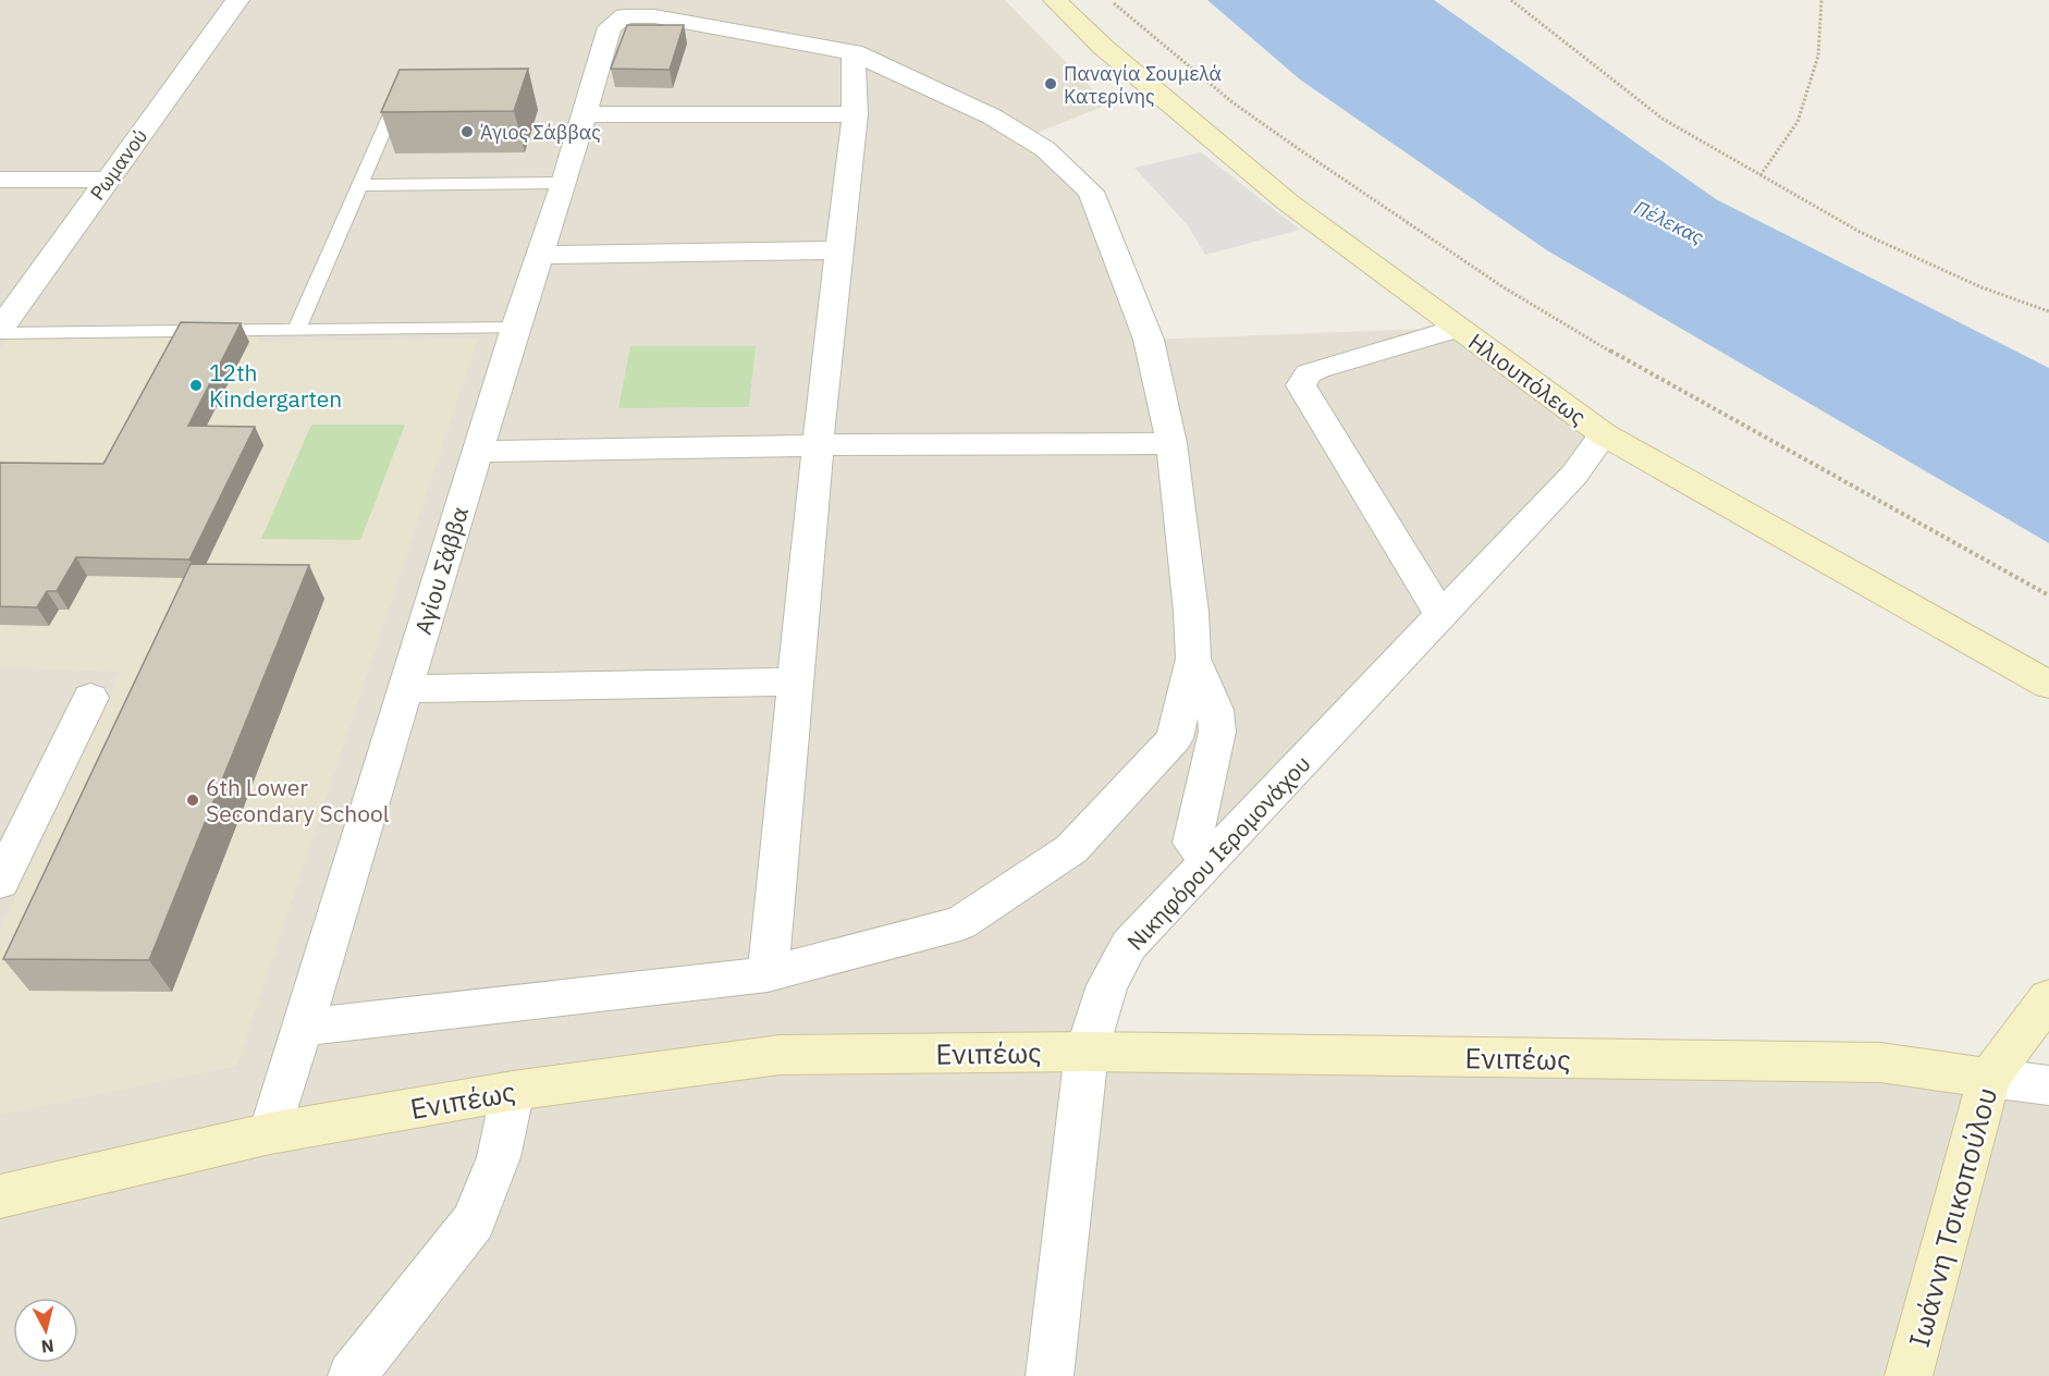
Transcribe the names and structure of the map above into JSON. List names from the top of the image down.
{
  "streets": {
    "street": [
      "Ρωμανού",
      "Ηλιουπόλεως",
      "Αγίου Σάββα",
      "Νικηφόρου Ιερομονάχου",
      "Ενιπέως",
      "Ιωάννη Τσικοπούλου"
    ]
  },
  "crossings": [
    ["Ηλιουπόλεως", "Νικηφόρου Ιερομονάχου"],
    ["Αγίου Σάββα", "Ενιπέως"],
    ["Νικηφόρου Ιερομονάχου", "Ενιπέως"],
    ["Ενιπέως", "Ιωάννη Τσικοπούλου"]
  ],
  "water": ["Πέλεκας"],
  "places": [
    "Παναγία Σουμελά Κατερίνης",
    "Άγιος Σάββας",
    "12th Kindergarten",
    "6th Lower Secondary School"
  ],
  "north": "bottom"
}
